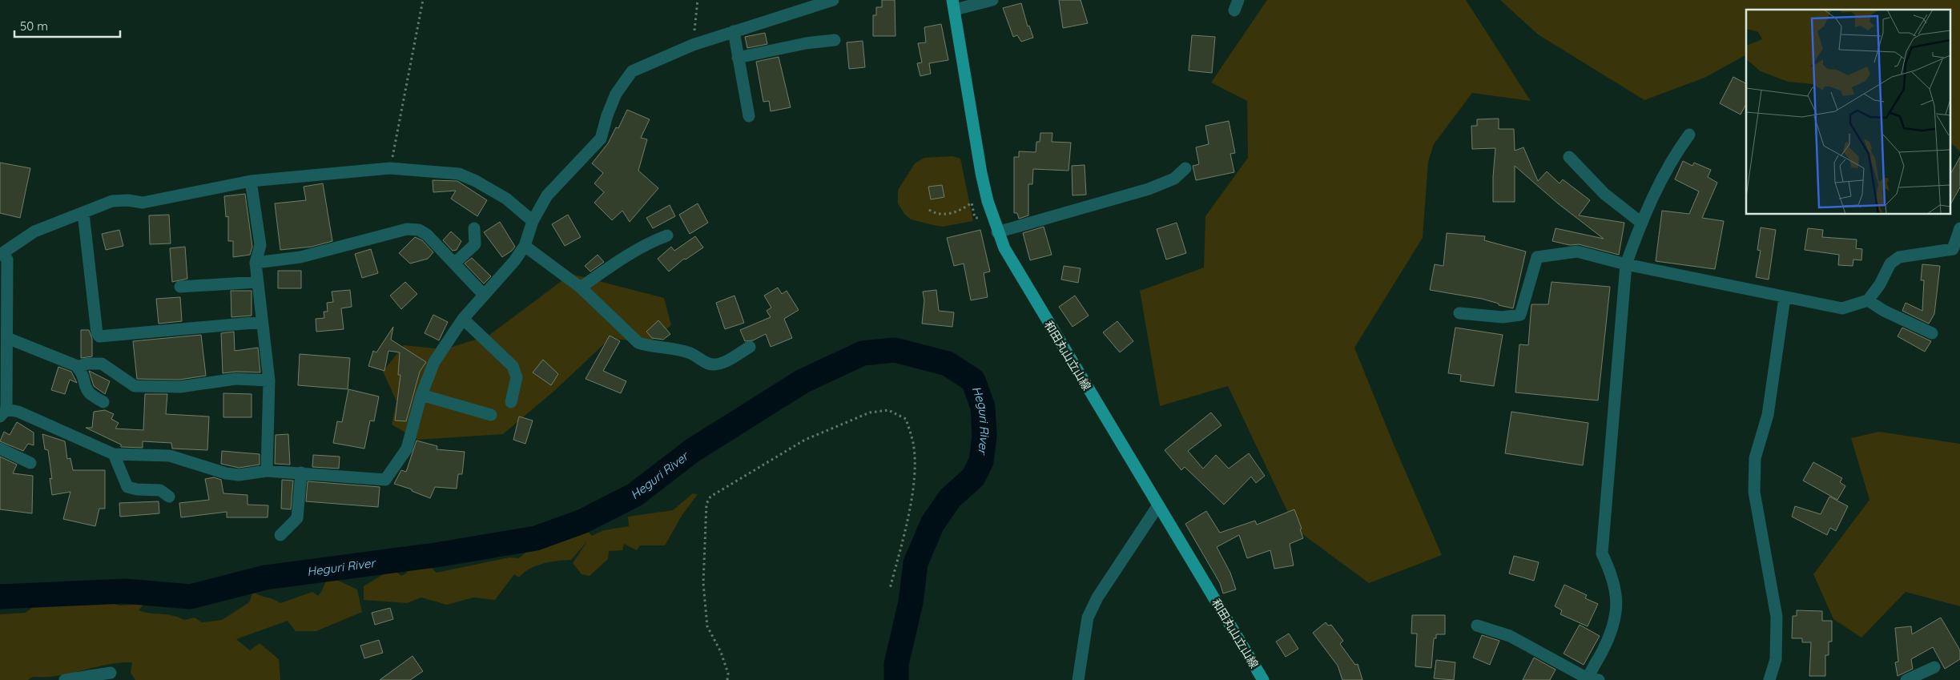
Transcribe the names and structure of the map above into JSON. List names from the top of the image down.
{
  "streets": {
    "main road": ["和田丸山立山線"]
  },
  "water": ["Heguri River"],
  "scale_bar": "50 m"
}
